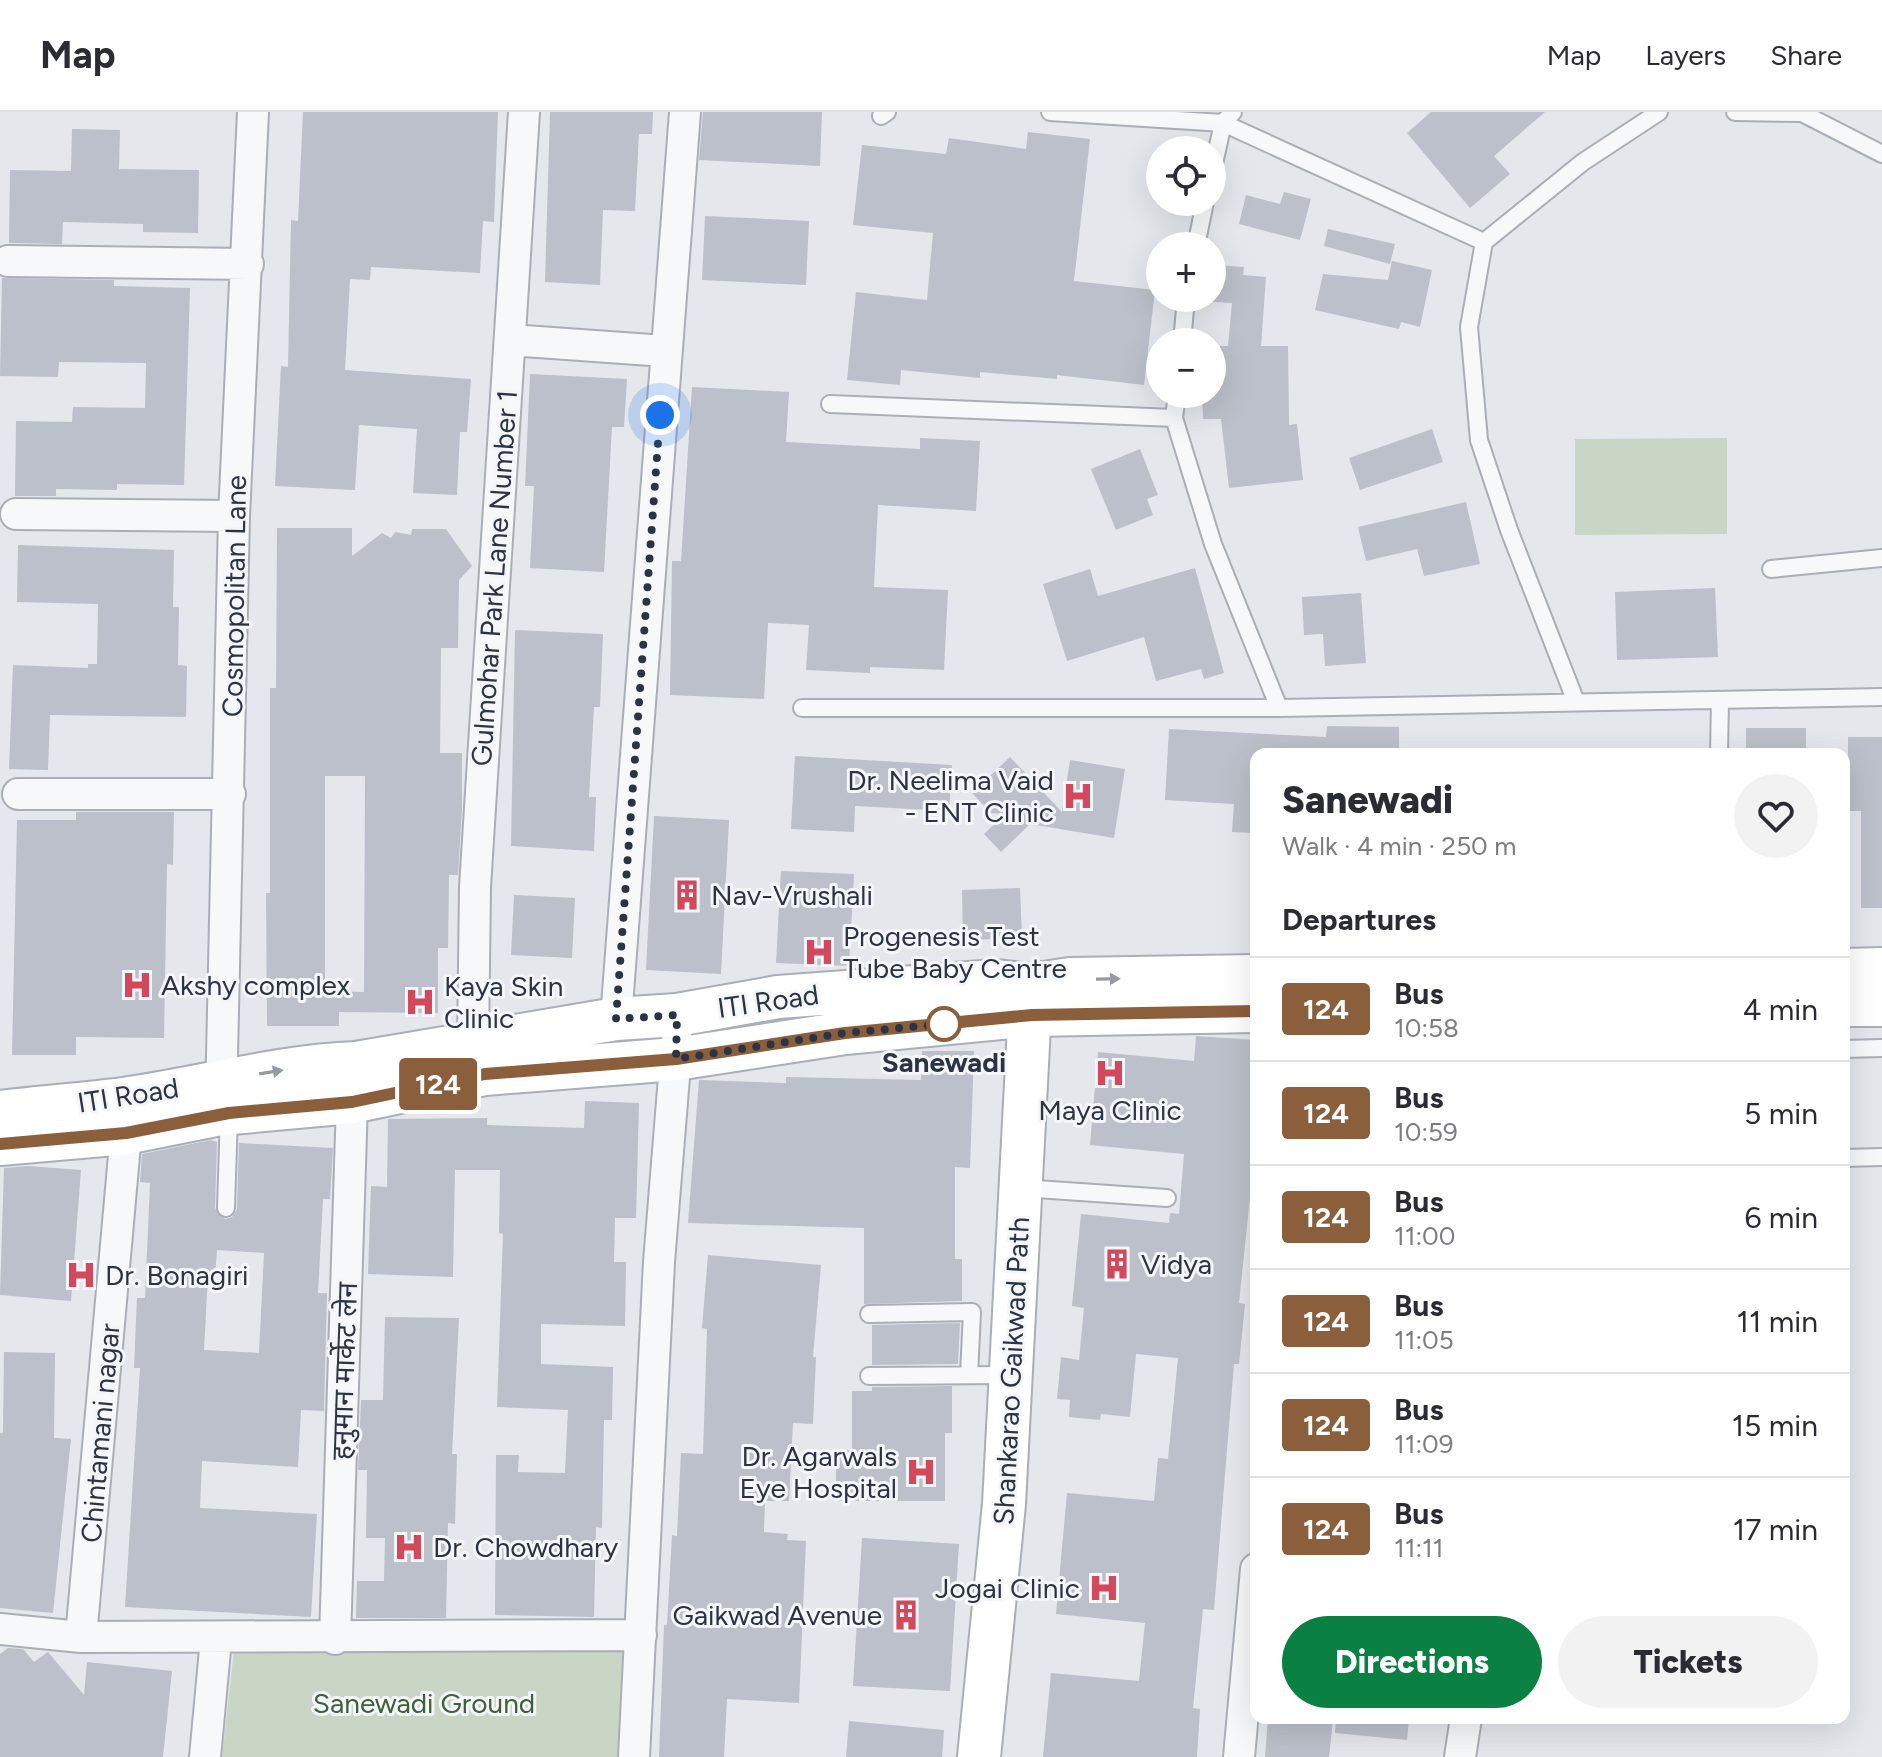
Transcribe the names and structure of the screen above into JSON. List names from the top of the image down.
{
  "streets": {
    "main road": ["ITI Road", "Shankarao Gaikwad Path"],
    "street": [
      "Gulmohar Park Lane Number 1",
      "Cosmopolitan Lane",
      "हनुमान मार्केट लेन",
      "Chintamani nagar"
    ]
  },
  "crossings": [
    ["Gulmohar Park Lane Number 1", "ITI Road"],
    ["Cosmopolitan Lane", "ITI Road"],
    ["ITI Road", "हनुमान मार्केट लेन"],
    ["ITI Road", "Shankarao Gaikwad Path"],
    ["ITI Road", "Chintamani nagar"]
  ],
  "parks": ["Sanewadi Ground"],
  "places": {
    "hospital": [
      "Dr. Neelima Vaid - ENT Clinic",
      "Progenesis Test Tube Baby Centre",
      "Akshy complex",
      "Kaya Skin Clinic",
      "Maya Clinic",
      "Dr. Bonagiri",
      "Dr. Agarwals Eye Hospital",
      "Dr. Chowdhary",
      "Jogai Clinic"
    ],
    "building": ["Nav-Vrushali", "Vidya", "Gaikwad Avenue"],
    "other": ["Sanewadi"]
  },
  "lines": ["bus line 124"],
  "page": {
    "header": "Map",
    "nav": ["Map", "Layers", "Share"],
    "on_map": "124",
    "map_buttons": ["+", "−"],
    "heading": [
      ["Sanewadi", "Walk · 4 min · 250 m"],
      "Departures"
    ],
    "list": [
      {
        "mark": "124",
        "name": "Bus",
        "note": "10:58",
        "value": "4 min"
      },
      {
        "mark": "124",
        "name": "Bus",
        "note": "10:59",
        "value": "5 min"
      },
      {
        "mark": "124",
        "name": "Bus",
        "note": "11:00",
        "value": "6 min"
      },
      {
        "mark": "124",
        "name": "Bus",
        "note": "11:05",
        "value": "11 min"
      },
      {
        "mark": "124",
        "name": "Bus",
        "note": "11:09",
        "value": "15 min"
      },
      {
        "mark": "124",
        "name": "Bus",
        "note": "11:11",
        "value": "17 min"
      }
    ],
    "buttons": ["Directions", "Tickets"]
  }
}
